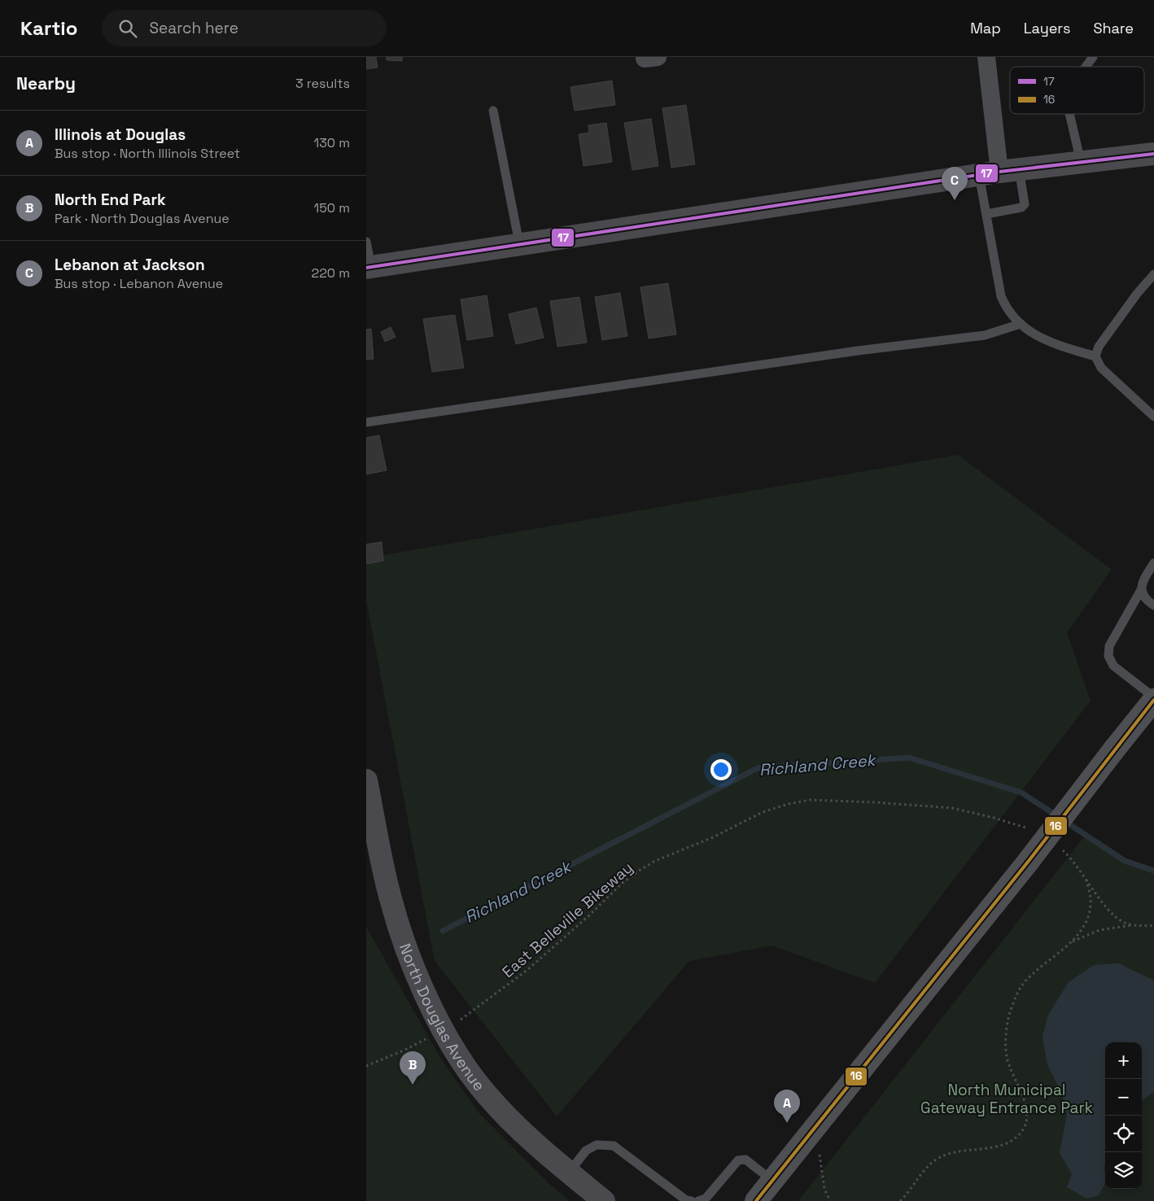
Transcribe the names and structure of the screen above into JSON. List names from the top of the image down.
{
  "streets": {
    "main road": ["North Douglas Avenue"],
    "path": ["East Belleville Bikeway"]
  },
  "crossings": [
    ["East Belleville Bikeway", "North Douglas Avenue"]
  ],
  "water": ["Richland Creek"],
  "parks": ["North Municipal Gateway Entrance Park"],
  "lines": ["transit line 17", "transit line 16"],
  "legend": ["17", "16"],
  "page": {
    "header": "Kartio",
    "search": "Search here",
    "nav": ["Map", "Layers", "Share"],
    "heading": ["Nearby", "3 results"],
    "list": [
      {
        "mark": "A",
        "name": "Illinois at Douglas",
        "note": "Bus stop · North Illinois Street",
        "value": "130 m"
      },
      {
        "mark": "B",
        "name": "North End Park",
        "note": "Park · North Douglas Avenue",
        "value": "150 m"
      },
      {
        "mark": "C",
        "name": "Lebanon at Jackson",
        "note": "Bus stop · Lebanon Avenue",
        "value": "220 m"
      }
    ],
    "pins": ["C", "B", "A"],
    "map_buttons": ["+", "−"]
  }
}
